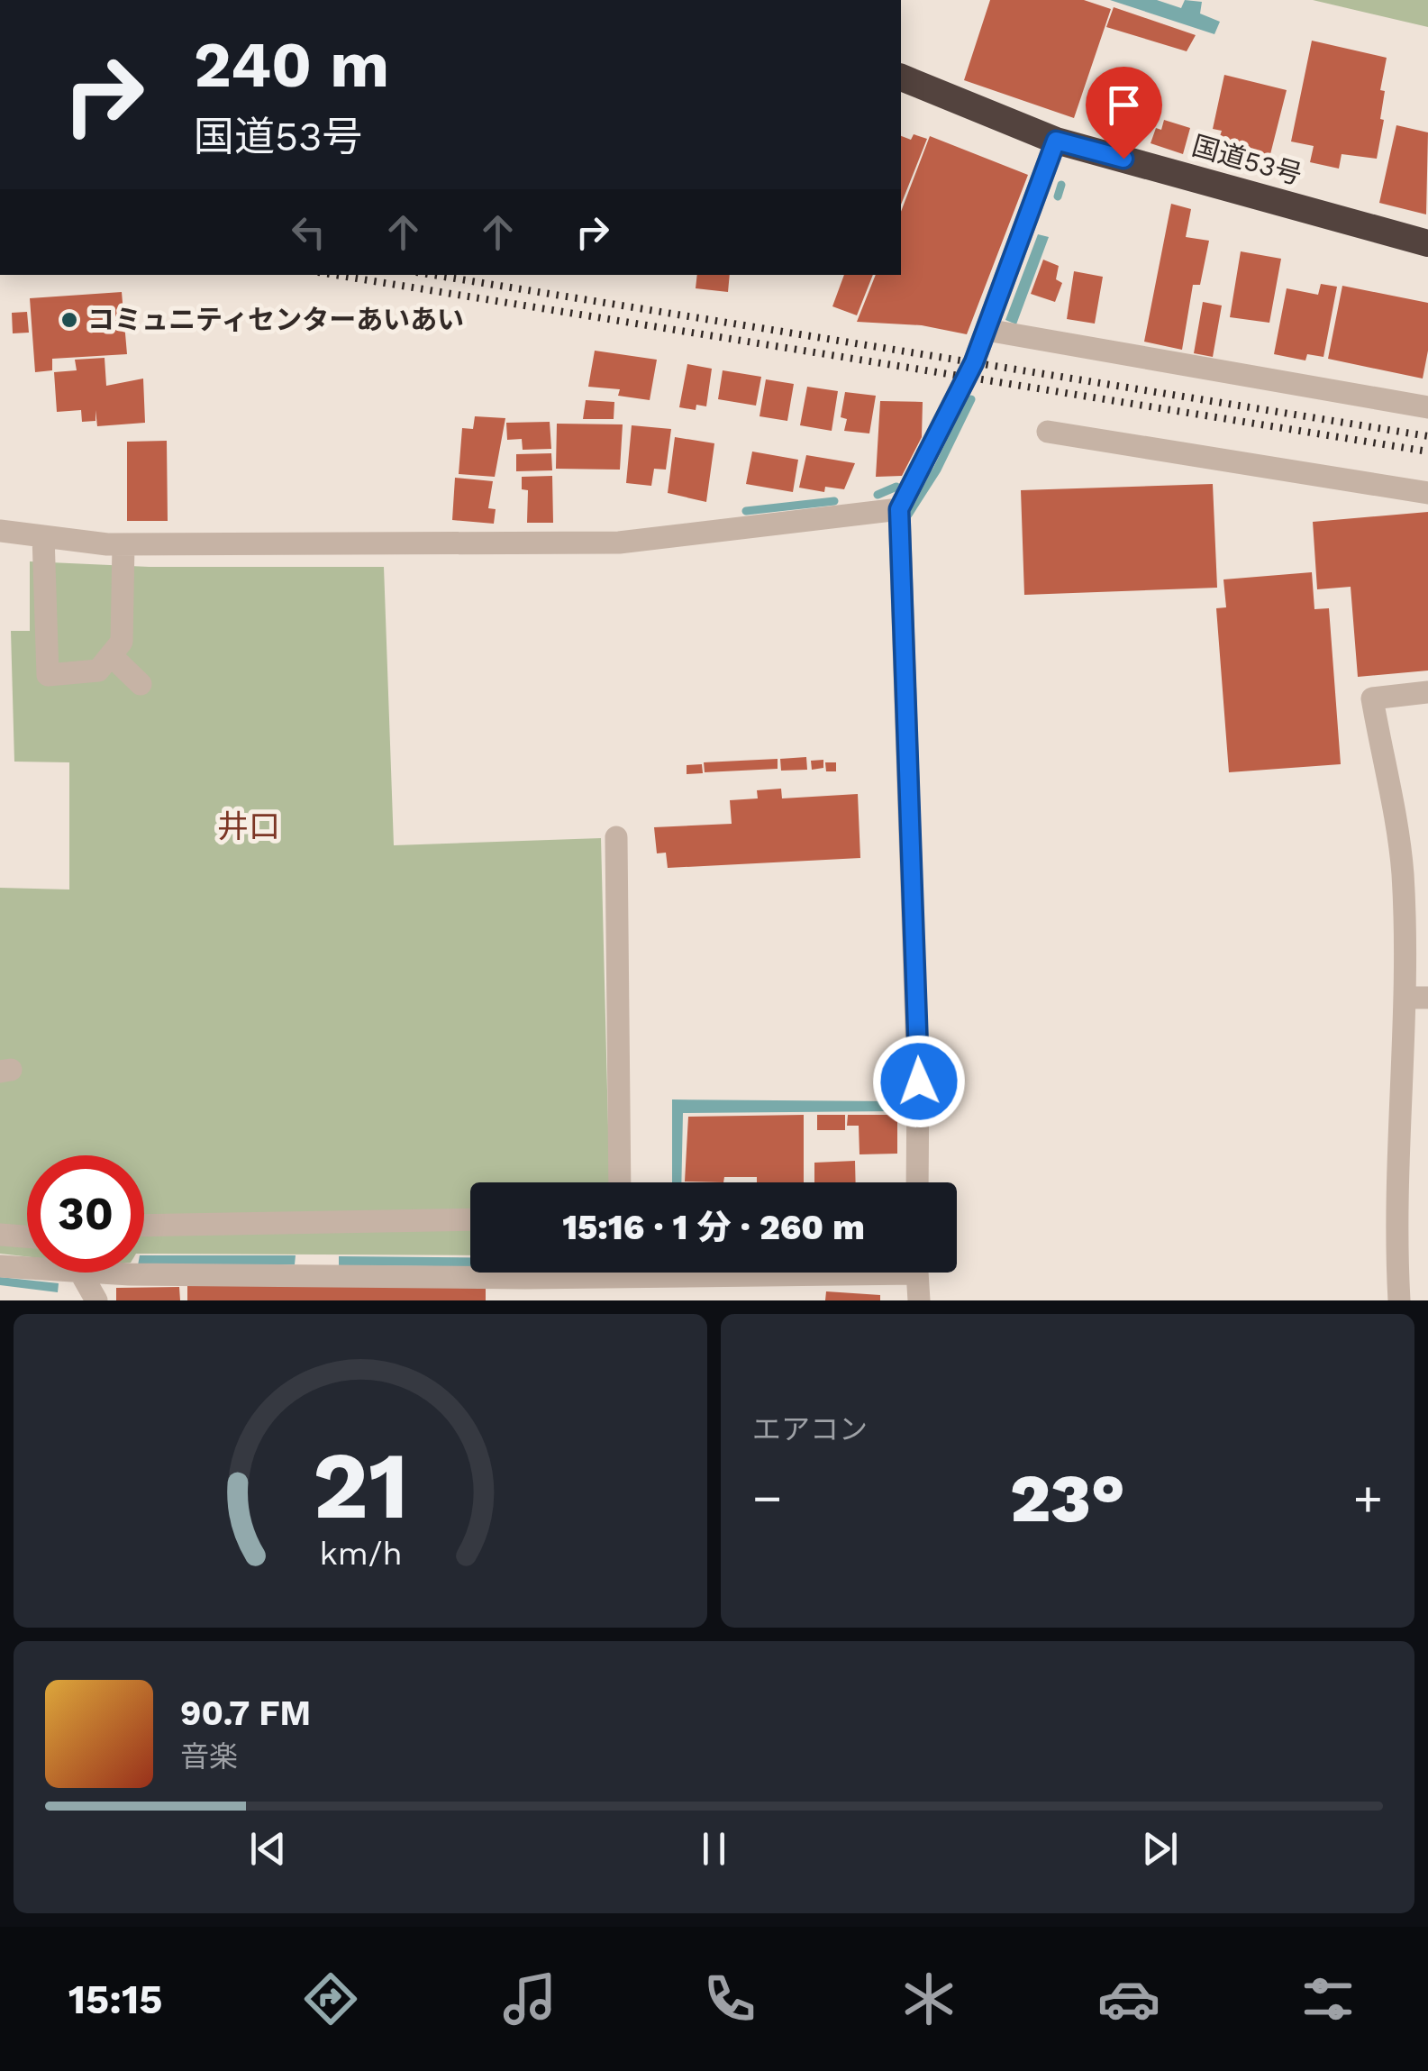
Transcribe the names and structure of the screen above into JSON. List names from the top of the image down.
{
  "streets": {
    "highway": ["国道53号"]
  },
  "districts": ["井口"],
  "places": ["コミュニティセンターあいあい"],
  "page": {
    "turn": ["240 m", "国道53号"],
    "limit": "30",
    "trip": "15:16 · 1 分 · 260 m",
    "tile": "エアコン",
    "heat": ["−", "23°", "+"],
    "song": ["90.7 FM", "音楽"],
    "tabs": "15:15",
    "gauge": ["21", "km/h"]
  }
}
